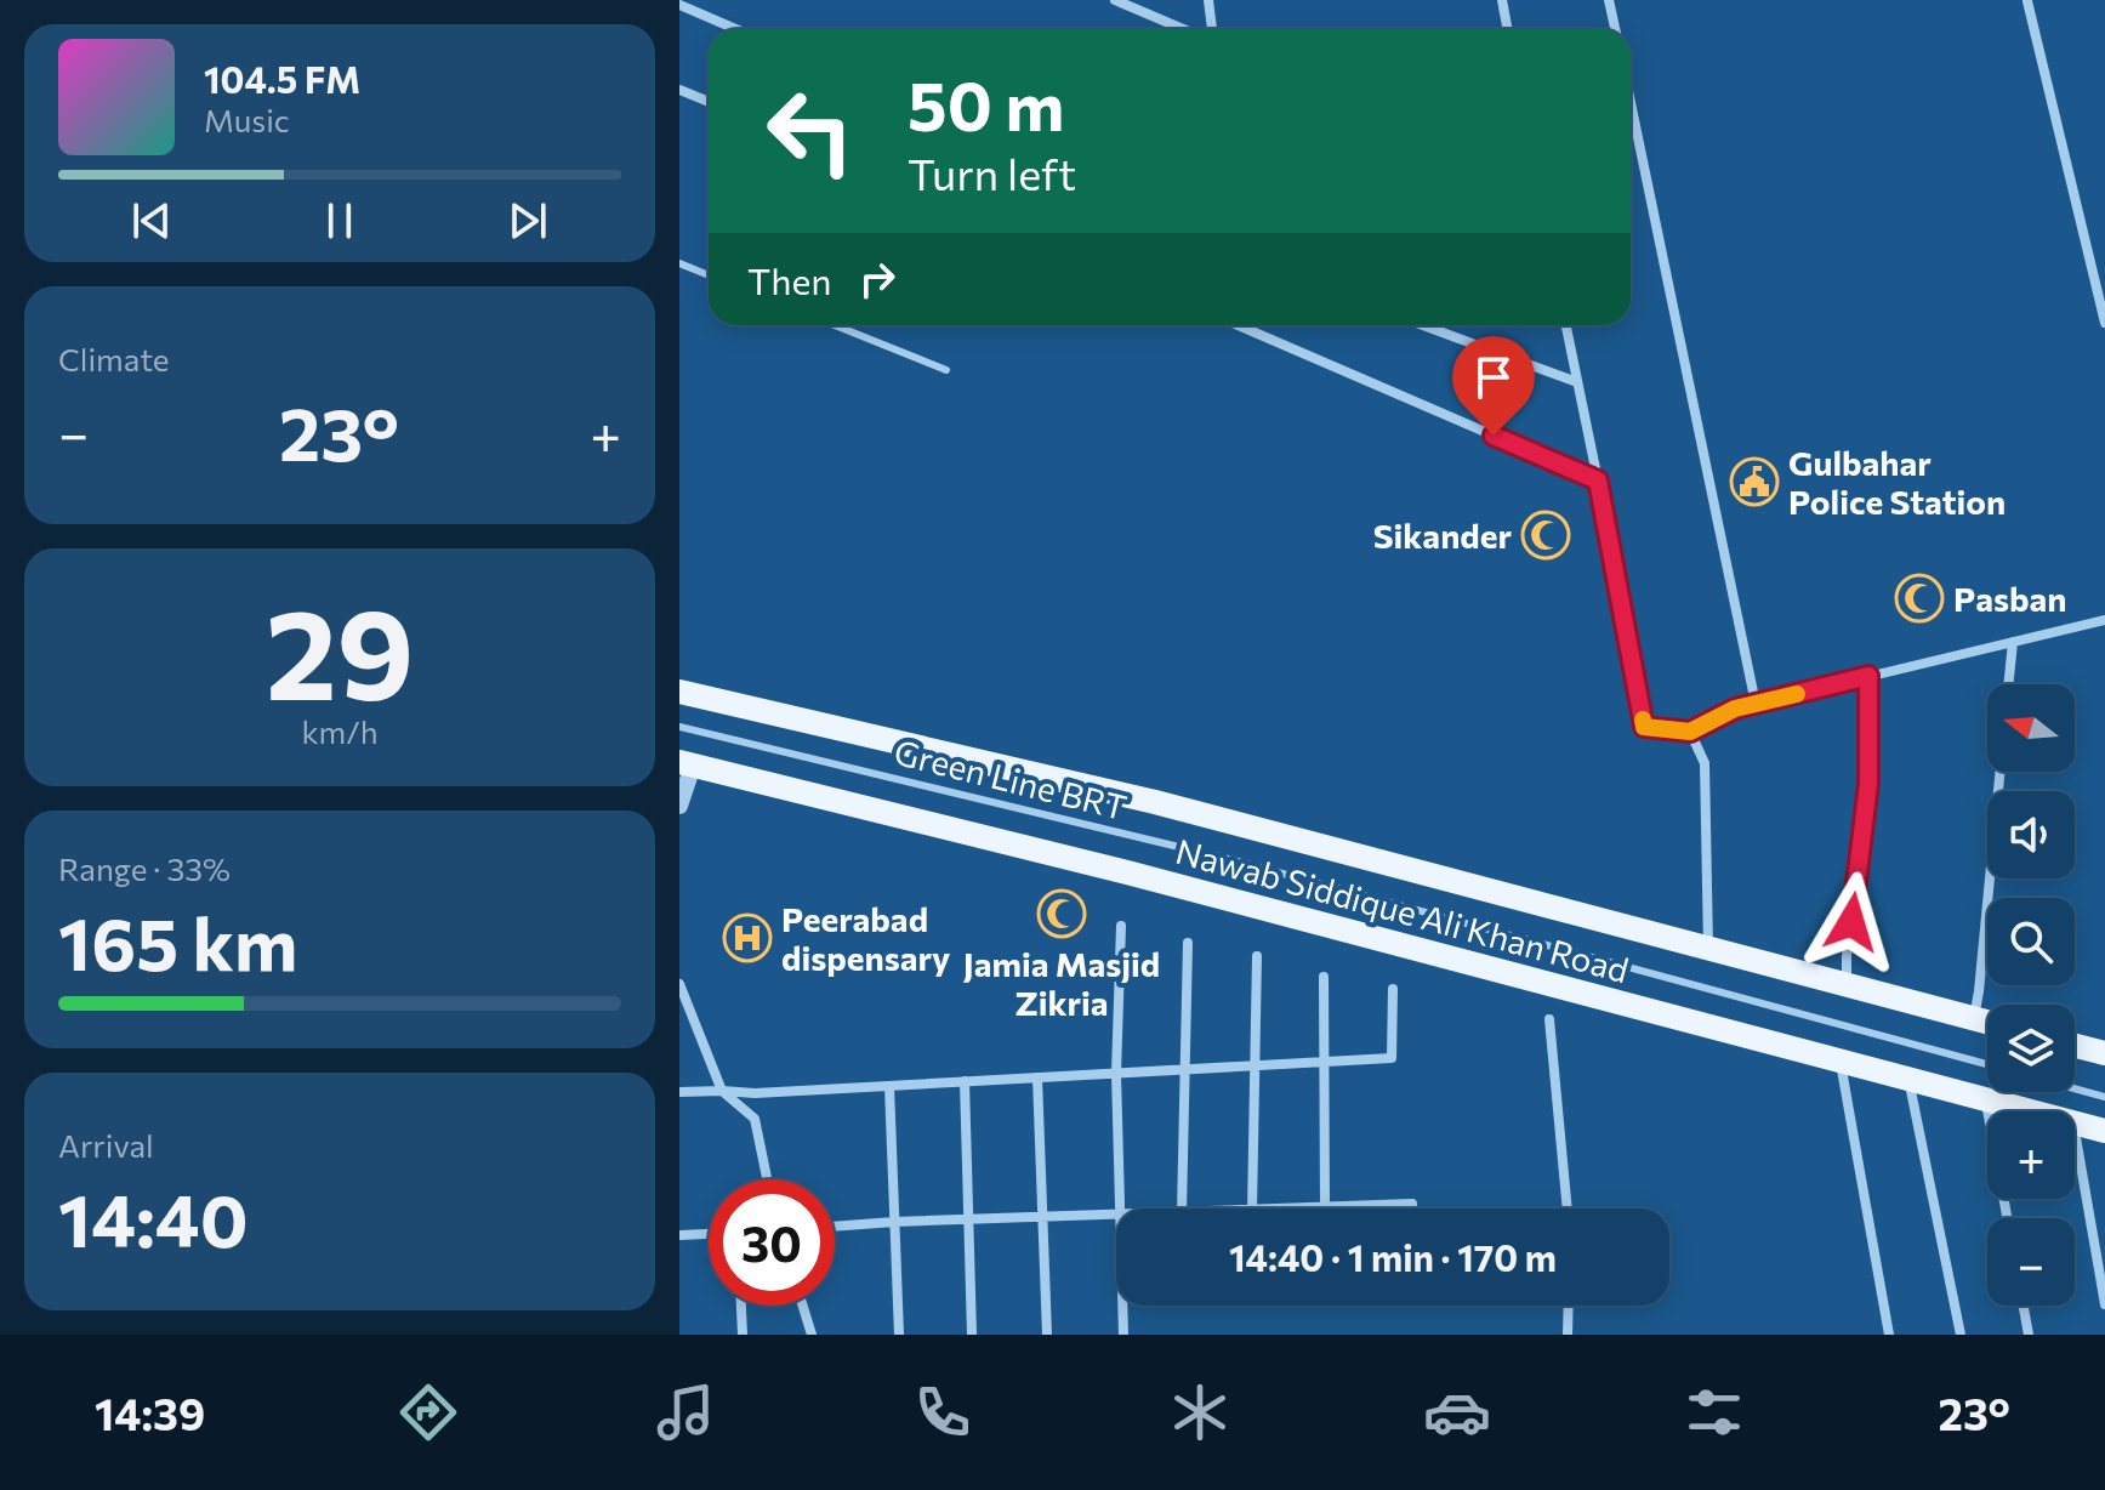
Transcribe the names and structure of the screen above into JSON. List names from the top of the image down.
{
  "streets": {
    "main road": ["Nawab Siddique Ali Khan Road"],
    "lane": ["Green Line BRT"]
  },
  "places": {
    "public building": ["Gulbahar Police Station"],
    "mosque": ["Sikander", "Pasban", "Jamia Masjid Zikria"],
    "hospital": ["Peerabad dispensary"]
  },
  "north": "left",
  "page": {
    "turn": ["50 m", "Turn left"],
    "song": ["104.5 FM", "Music"],
    "then": "Then",
    "tile": [
      "Climate",
      ["29", "km/h"],
      ["Range · 33%", "165 km"],
      ["Arrival", "14:40"]
    ],
    "heat": ["−", "23°", "+"],
    "map_buttons": ["+", "−"],
    "limit": "30",
    "trip": "14:40 · 1 min · 170 m",
    "tabs": ["14:39", "23°"]
  }
}
